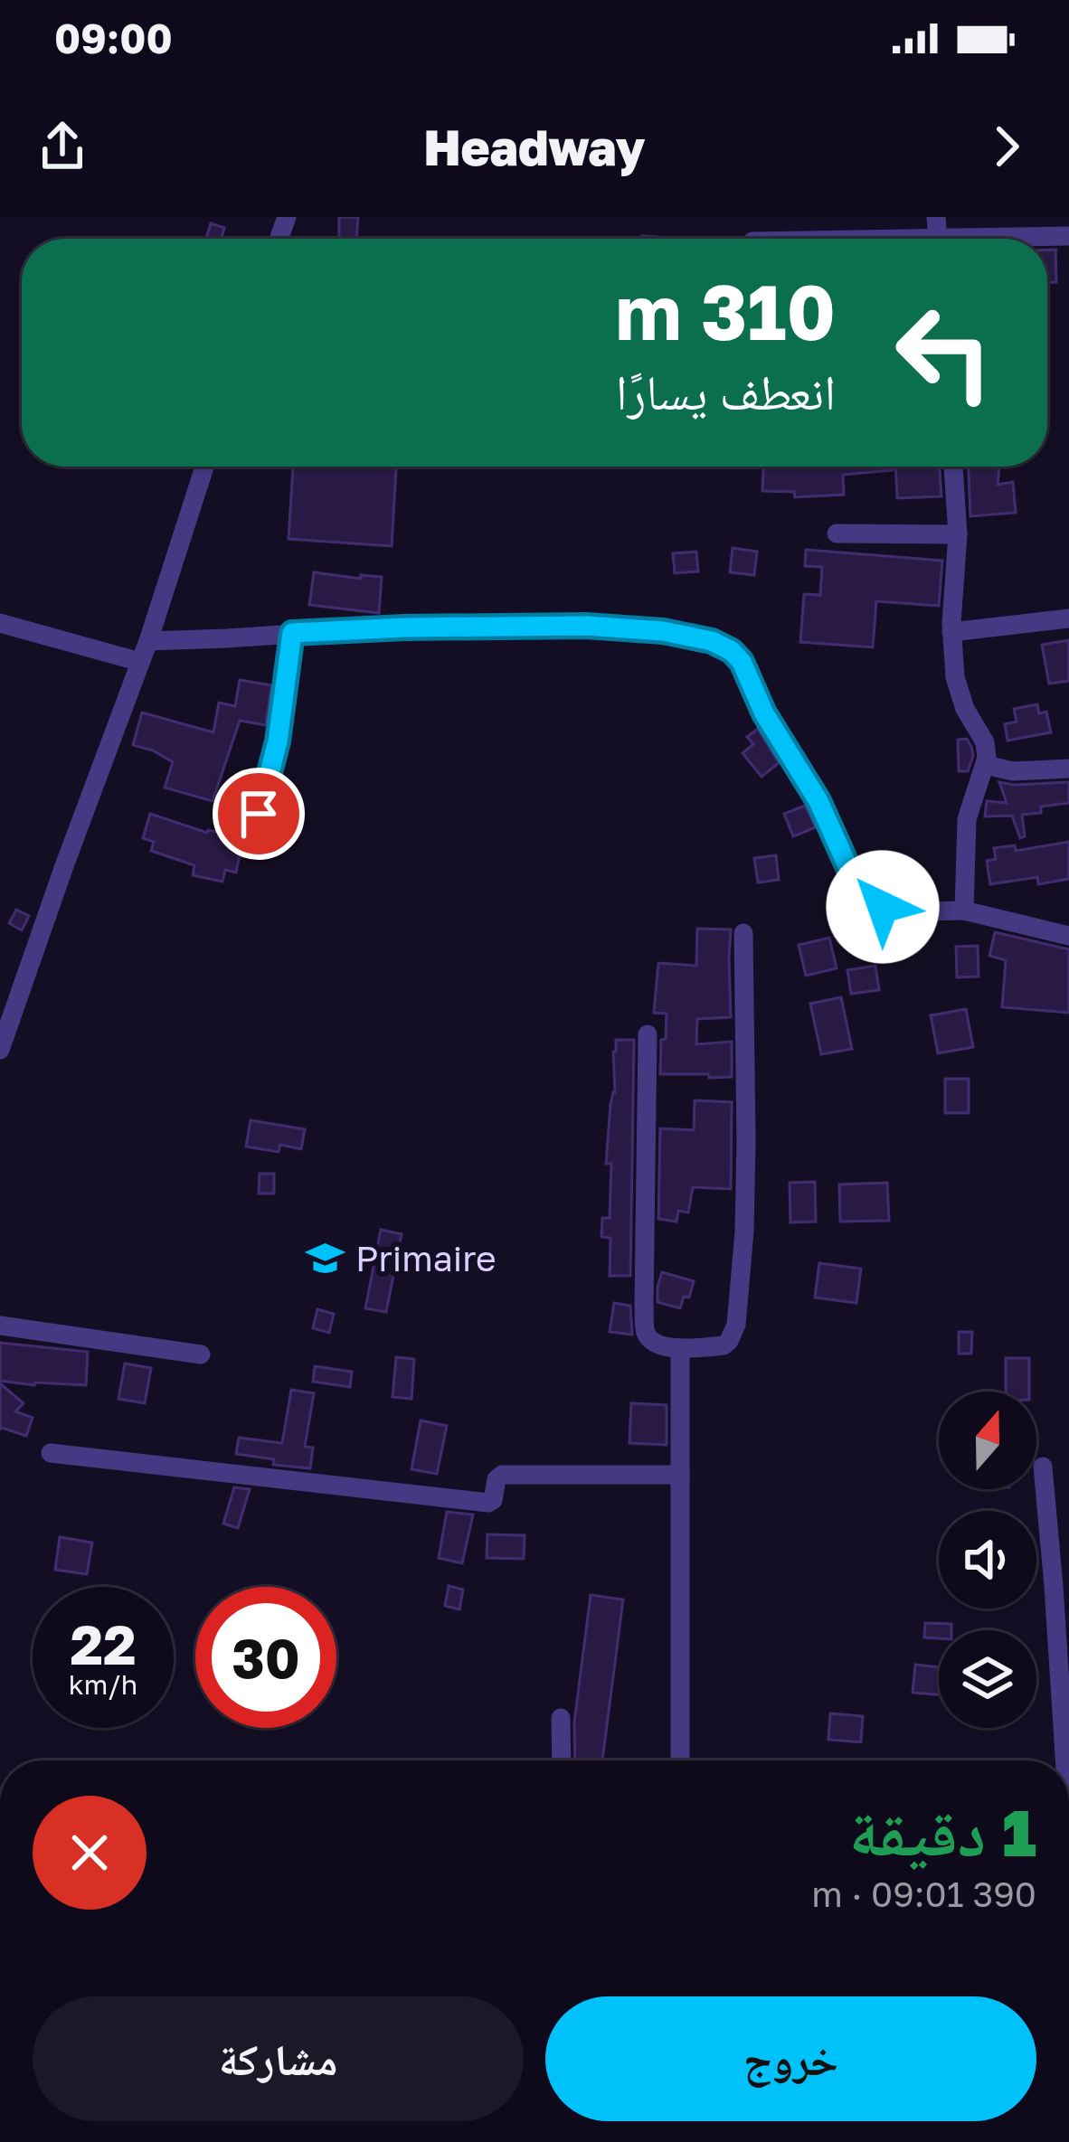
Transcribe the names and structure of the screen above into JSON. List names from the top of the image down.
{
  "places": {
    "school or university": ["Primaire"]
  },
  "north": "top",
  "page": {
    "status": "09:00",
    "header": "Headway",
    "turn": ["310 m", "انعطف يسارًا"],
    "speed": "22 km/h",
    "limit": "30",
    "heading": ["1 دقيقة", "390 m · 09:01"],
    "buttons": ["خروج", "مشاركة"]
  }
}
